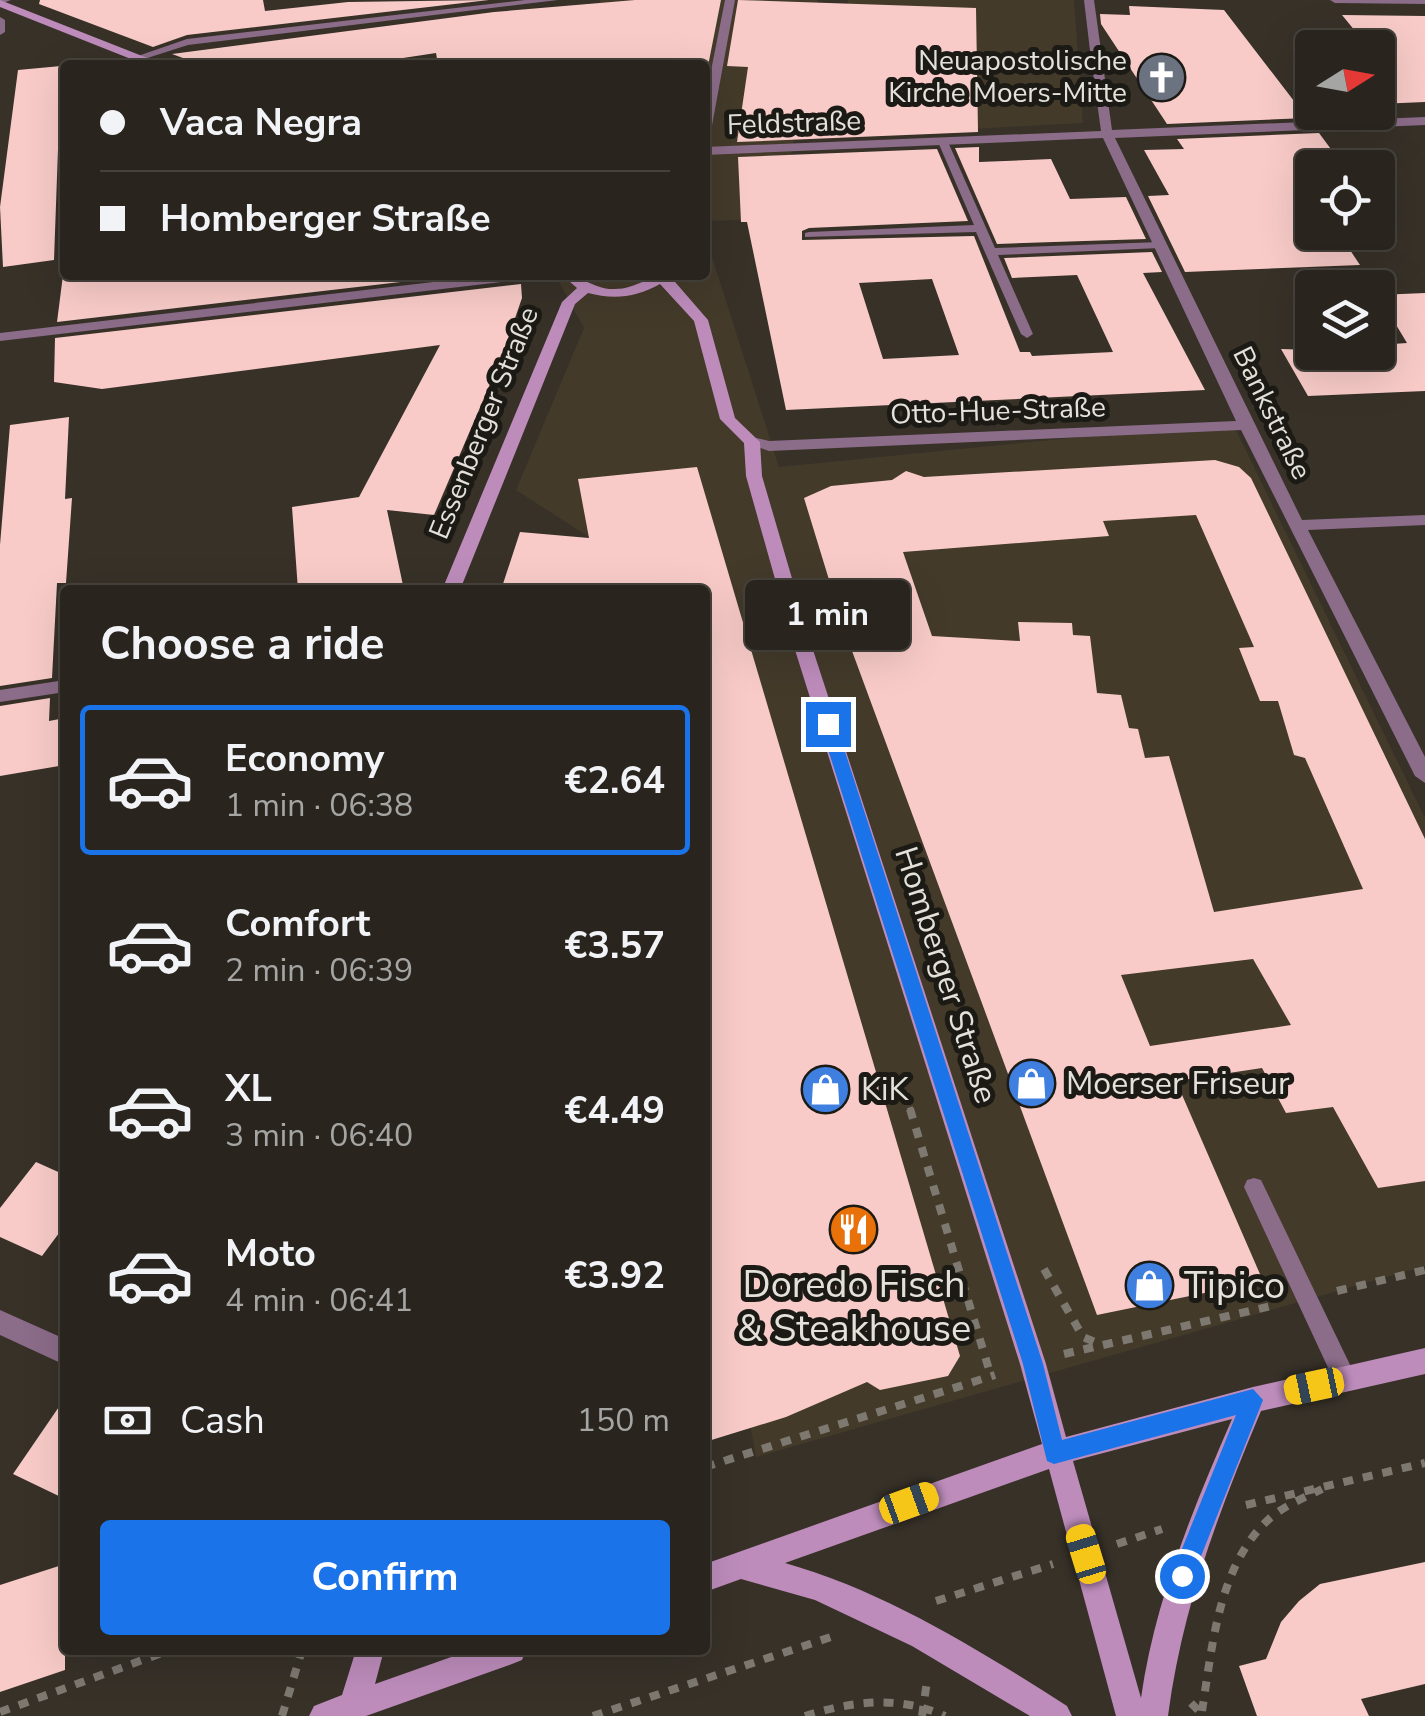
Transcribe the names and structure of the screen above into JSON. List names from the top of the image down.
{
  "streets": {
    "street": [
      "Feldstraße",
      "Otto-Hue-Straße",
      "Bankstraße",
      "Essenberger Straße",
      "Homberger Straße"
    ]
  },
  "crossings": [
    ["Feldstraße", "Bankstraße"],
    ["Otto-Hue-Straße", "Bankstraße"],
    ["Otto-Hue-Straße", "Homberger Straße"],
    ["Essenberger Straße", "Homberger Straße"]
  ],
  "places": {
    "church": ["Neuapostolische Kirche Moers-Mitte"],
    "shop": ["Moerser Friseur", "KiK", "Tipico"],
    "restaurant": ["Doredo Fisch & Steakhouse"]
  },
  "north": "right",
  "page": {
    "banner": ["Vaca Negra", "Homberger Straße"],
    "bubble": "1 min",
    "heading": "Choose a ride",
    "list": [
      {
        "name": "Economy",
        "note": "1 min · 06:38",
        "value": "€2.64"
      },
      {
        "name": "Comfort",
        "note": "2 min · 06:39",
        "value": "€3.57"
      },
      {
        "name": "XL",
        "note": "3 min · 06:40",
        "value": "€4.49"
      },
      {
        "name": "Moto",
        "note": "4 min · 06:41",
        "value": "€3.92"
      }
    ],
    "pay": ["Cash", "150 m"],
    "buttons": "Confirm"
  }
}
